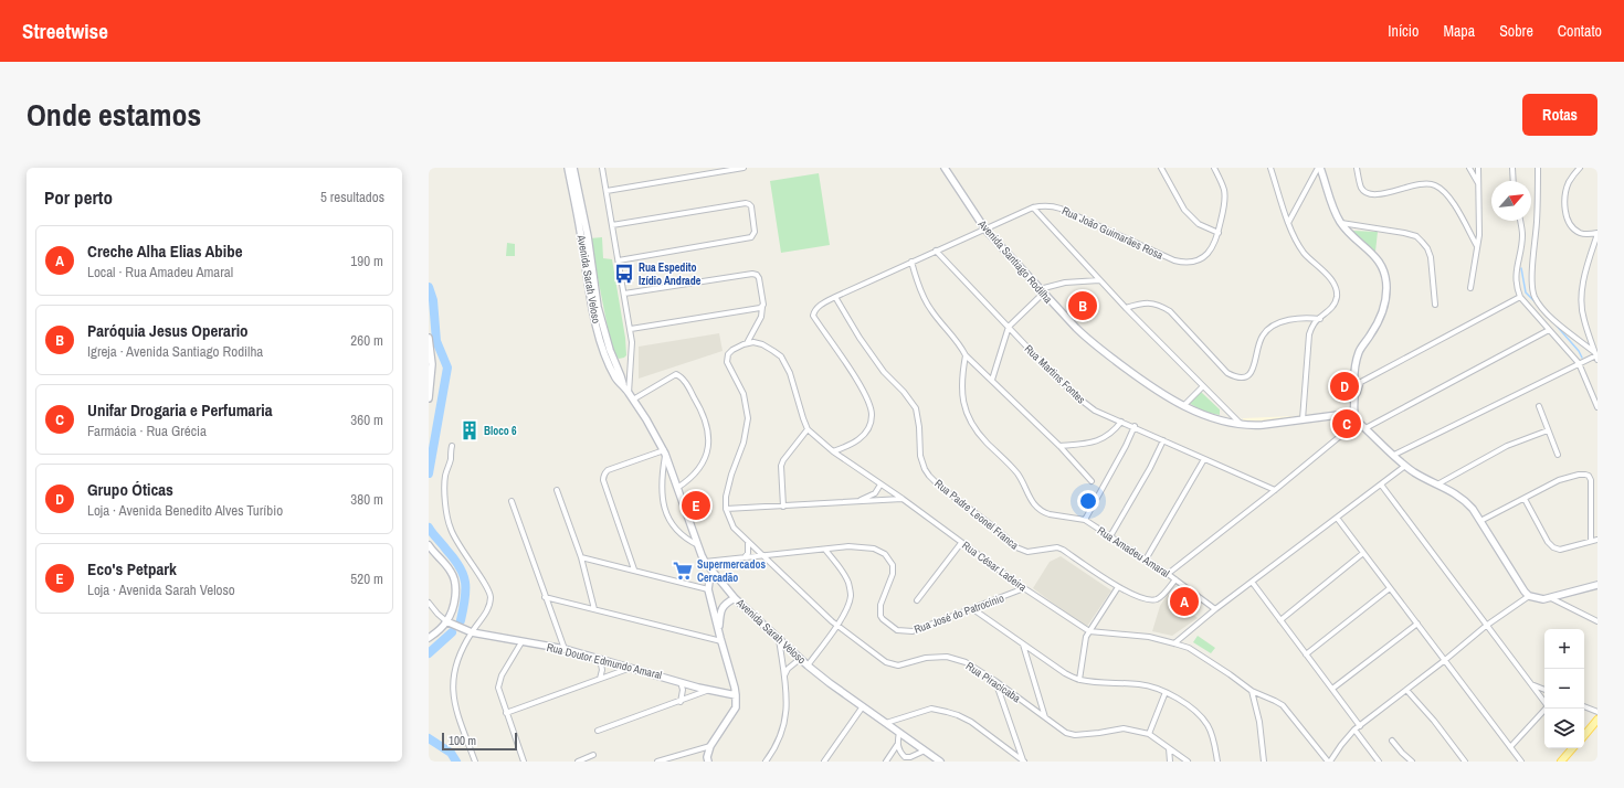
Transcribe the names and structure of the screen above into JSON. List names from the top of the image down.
{
  "streets": {
    "main road": ["Avenida Santiago Rodilha", "Avenida Sarah Veloso", "Rua Doutor Edmundo Amaral"],
    "street": [
      "Rua João Guimarães Rosa",
      "Rua Martins Fontes",
      "Rua Padre Leonel Franca",
      "Rua Amadeu Amaral",
      "Rua César Ladeira",
      "Rua José do Patrocínio",
      "Rua Piracicaba"
    ]
  },
  "crossings": [
    ["Rua João Guimarães Rosa", "Avenida Santiago Rodilha"],
    ["Rua João Guimarães Rosa", "Rua Martins Fontes"],
    ["Rua João Guimarães Rosa", "Rua Padre Leonel Franca"],
    ["Avenida Sarah Veloso", "Rua José do Patrocínio"],
    ["Rua Padre Leonel Franca", "Rua Amadeu Amaral"],
    ["Rua César Ladeira", "Rua José do Patrocínio"],
    ["Rua César Ladeira", "Rua Piracicaba"],
    ["Rua José do Patrocínio", "Rua Piracicaba"]
  ],
  "places": {
    "bus stop": ["Rua Espedito Izídio Andrade"],
    "building": ["Bloco 6"],
    "supermarket": ["Supermercados Cercadão"]
  },
  "scale_bar": "100 m",
  "north": "top right",
  "page": {
    "header": "Streetwise",
    "nav": [
      "Início",
      "Mapa",
      "Sobre",
      "Contato"
    ],
    "title": "Onde estamos",
    "buttons": "Rotas",
    "heading": ["Por perto", "5 resultados"],
    "list": [
      {
        "mark": "A",
        "name": "Creche Alha Elias Abibe",
        "note": "Local · Rua Amadeu Amaral",
        "value": "190 m"
      },
      {
        "mark": "B",
        "name": "Paróquia Jesus Operario",
        "note": "Igreja · Avenida Santiago Rodilha",
        "value": "260 m"
      },
      {
        "mark": "C",
        "name": "Unifar Drogaria e Perfumaria",
        "note": "Farmácia · Rua Grécia",
        "value": "360 m"
      },
      {
        "mark": "D",
        "name": "Grupo Óticas",
        "note": "Loja · Avenida Benedito Alves Turíbio",
        "value": "380 m"
      },
      {
        "mark": "E",
        "name": "Eco's Petpark",
        "note": "Loja · Avenida Sarah Veloso",
        "value": "520 m"
      }
    ],
    "pins": [
      "B",
      "D",
      "C",
      "E",
      "A"
    ],
    "map_buttons": ["+", "−"],
    "scale": "100 m"
  }
}
